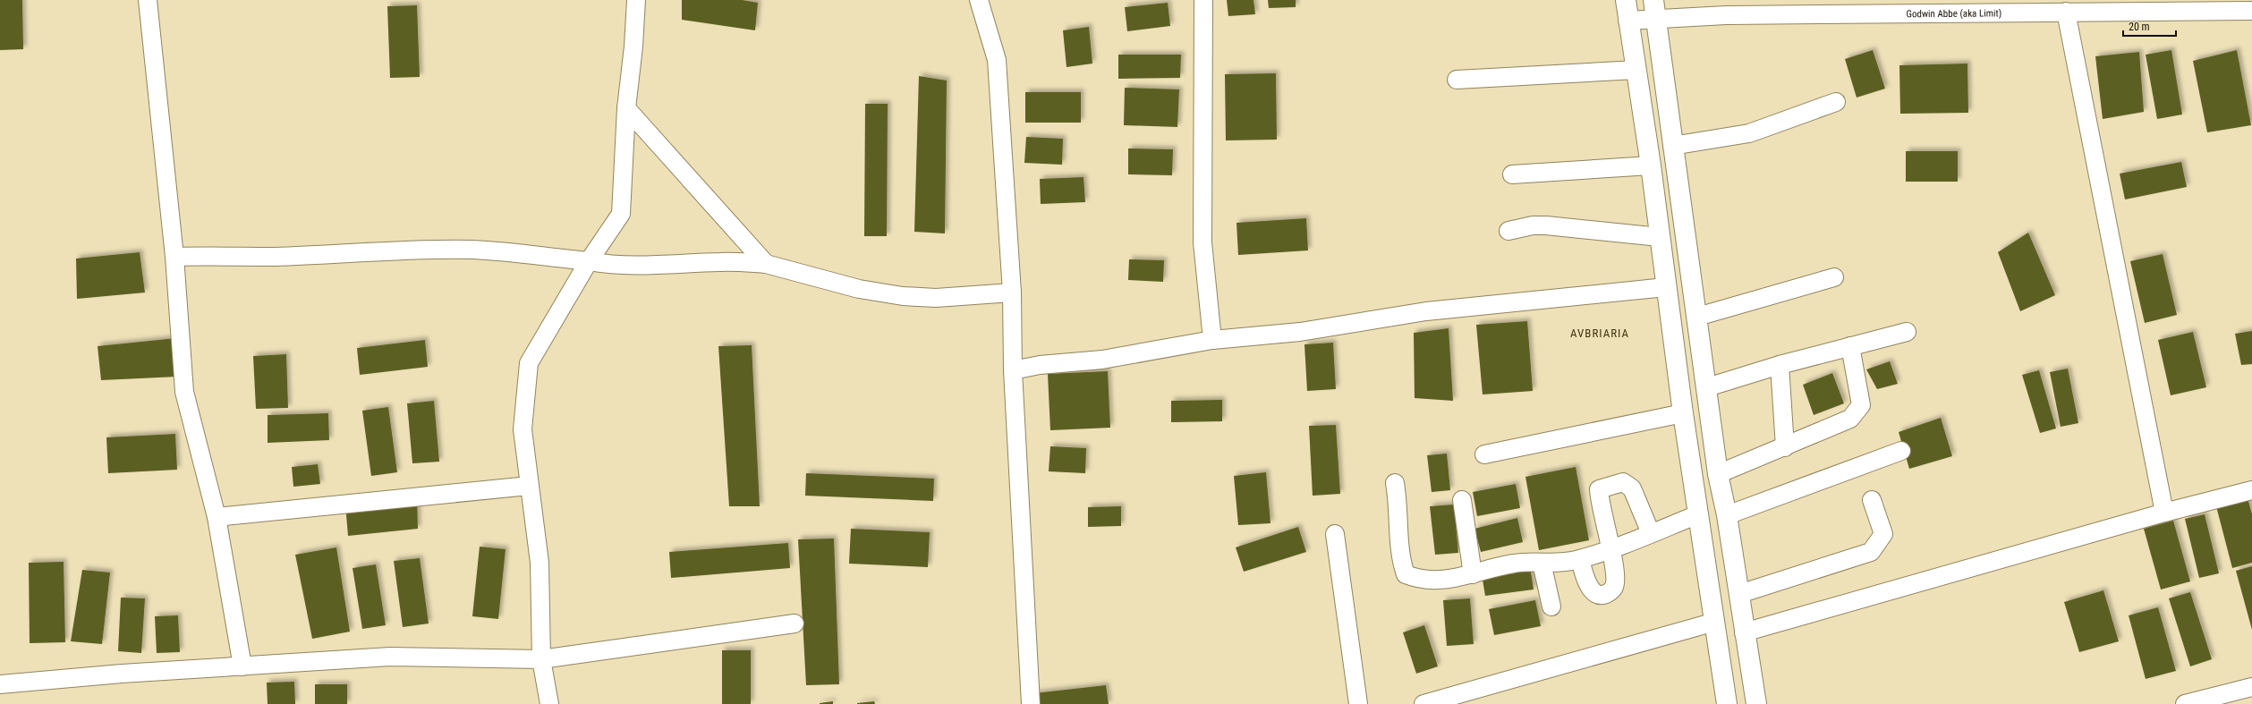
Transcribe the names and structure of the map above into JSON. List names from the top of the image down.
{
  "streets": {
    "street": ["Godwin Abbe (aka Limit)"]
  },
  "districts": ["AVBRIARIA"],
  "scale_bar": "20 m"
}
